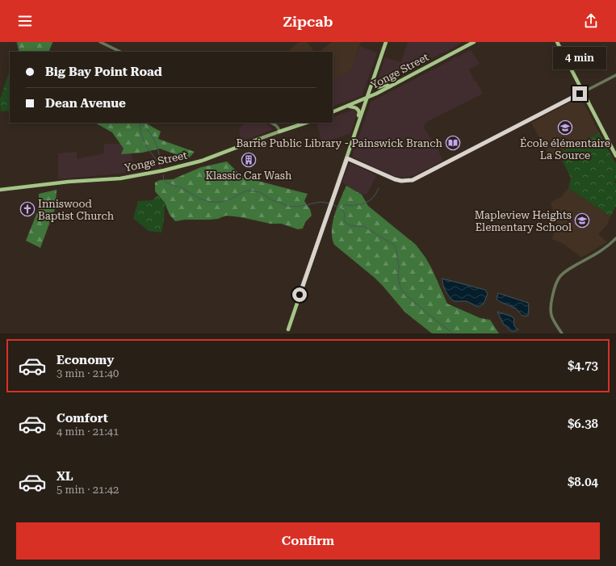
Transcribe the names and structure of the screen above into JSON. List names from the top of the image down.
{
  "streets": {
    "main road": ["Yonge Street"]
  },
  "places": {
    "school or university": ["École élémentaire La Source", "Mapleview Heights Elementary School"],
    "library": ["Barrie Public Library - Painswick Branch"],
    "building": ["Klassic Car Wash"],
    "church": ["Inniswood Baptist Church"]
  },
  "page": {
    "header": "Zipcab",
    "bubble": "4 min",
    "banner": ["Big Bay Point Road", "Dean Avenue"],
    "list": [
      {
        "name": "Economy",
        "note": "3 min · 21:40",
        "value": "$4.73"
      },
      {
        "name": "Comfort",
        "note": "4 min · 21:41",
        "value": "$6.38"
      },
      {
        "name": "XL",
        "note": "5 min · 21:42",
        "value": "$8.04"
      }
    ],
    "buttons": "Confirm"
  }
}
